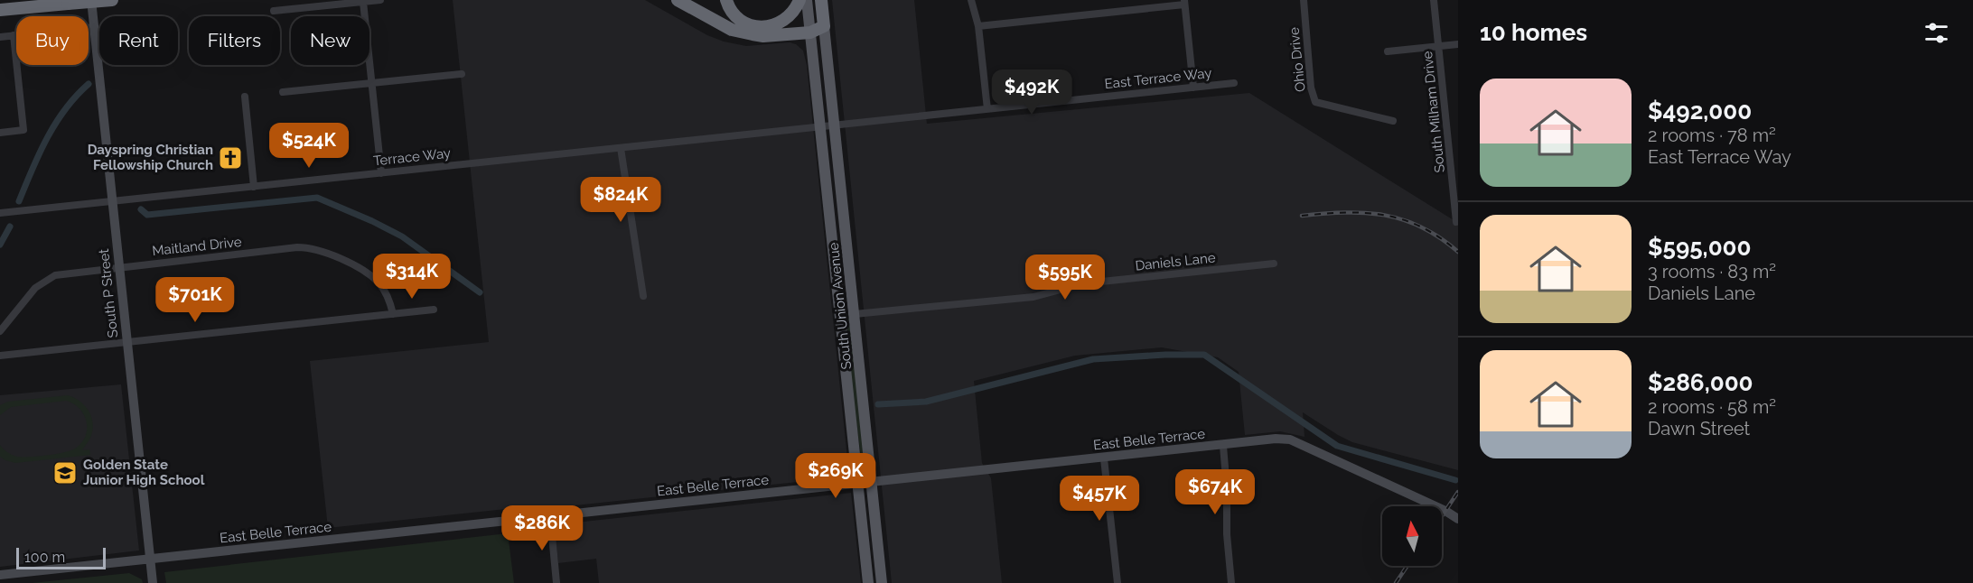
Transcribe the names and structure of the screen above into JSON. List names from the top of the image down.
{
  "streets": {
    "main road": ["South Union Avenue"],
    "street": [
      "Ohio Drive",
      "East Terrace Way",
      "South Milham Drive",
      "Terrace Way",
      "Maitland Drive",
      "Daniels Lane",
      "South P Street",
      "East Belle Terrace"
    ]
  },
  "crossings": [
    ["East Terrace Way", "Terrace Way"],
    ["East Terrace Way", "South Union Avenue"],
    ["Terrace Way", "South P Street"],
    ["Terrace Way", "South Union Avenue"],
    ["Maitland Drive", "South P Street"],
    ["Daniels Lane", "South Union Avenue"],
    ["South P Street", "East Belle Terrace"],
    ["South Union Avenue", "East Belle Terrace"]
  ],
  "places": {
    "church": ["Dayspring Christian Fellowship Church"],
    "school or university": ["Golden State Junior High School"]
  },
  "scale_bar": "100 m",
  "north": "top",
  "page": {
    "heading": "10 homes",
    "chip": [
      "Buy",
      "Rent",
      "Filters",
      "New"
    ],
    "list": [
      {
        "name": "$492,000",
        "note": "2 rooms · 78 m² · East Terrace Way"
      },
      {
        "name": "$595,000",
        "note": "3 rooms · 83 m² · Daniels Lane"
      },
      {
        "name": "$286,000",
        "note": "2 rooms · 58 m² · Dawn Street"
      }
    ],
    "price": [
      "$492K",
      "$524K",
      "$824K",
      "$314K",
      "$595K",
      "$701K",
      "$269K",
      "$674K",
      "$457K",
      "$286K"
    ],
    "scale": "100 m"
  }
}
